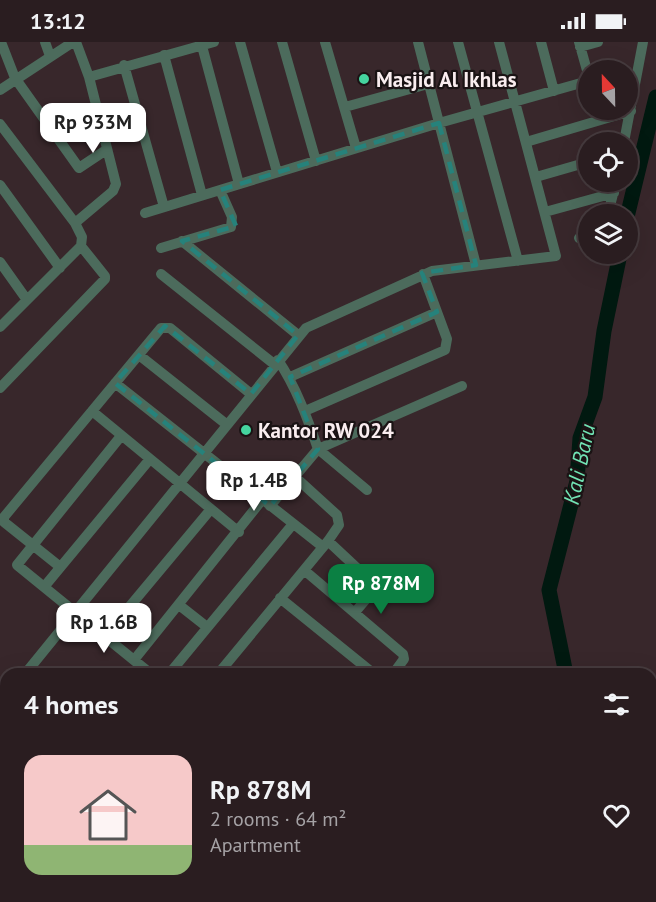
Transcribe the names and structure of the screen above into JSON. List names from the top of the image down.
{
  "water": ["Kali Baru"],
  "places": ["Masjid Al Ikhlas", "Kantor RW 024"],
  "north": "top",
  "page": {
    "status": "13:12",
    "price": [
      "Rp 933M",
      "Rp 1.4B",
      "Rp 878M",
      "Rp 1.6B"
    ],
    "heading": "4 homes",
    "list": [
      {
        "name": "Rp 878M",
        "note": "2 rooms · 64 m² · Apartment"
      }
    ]
  }
}
